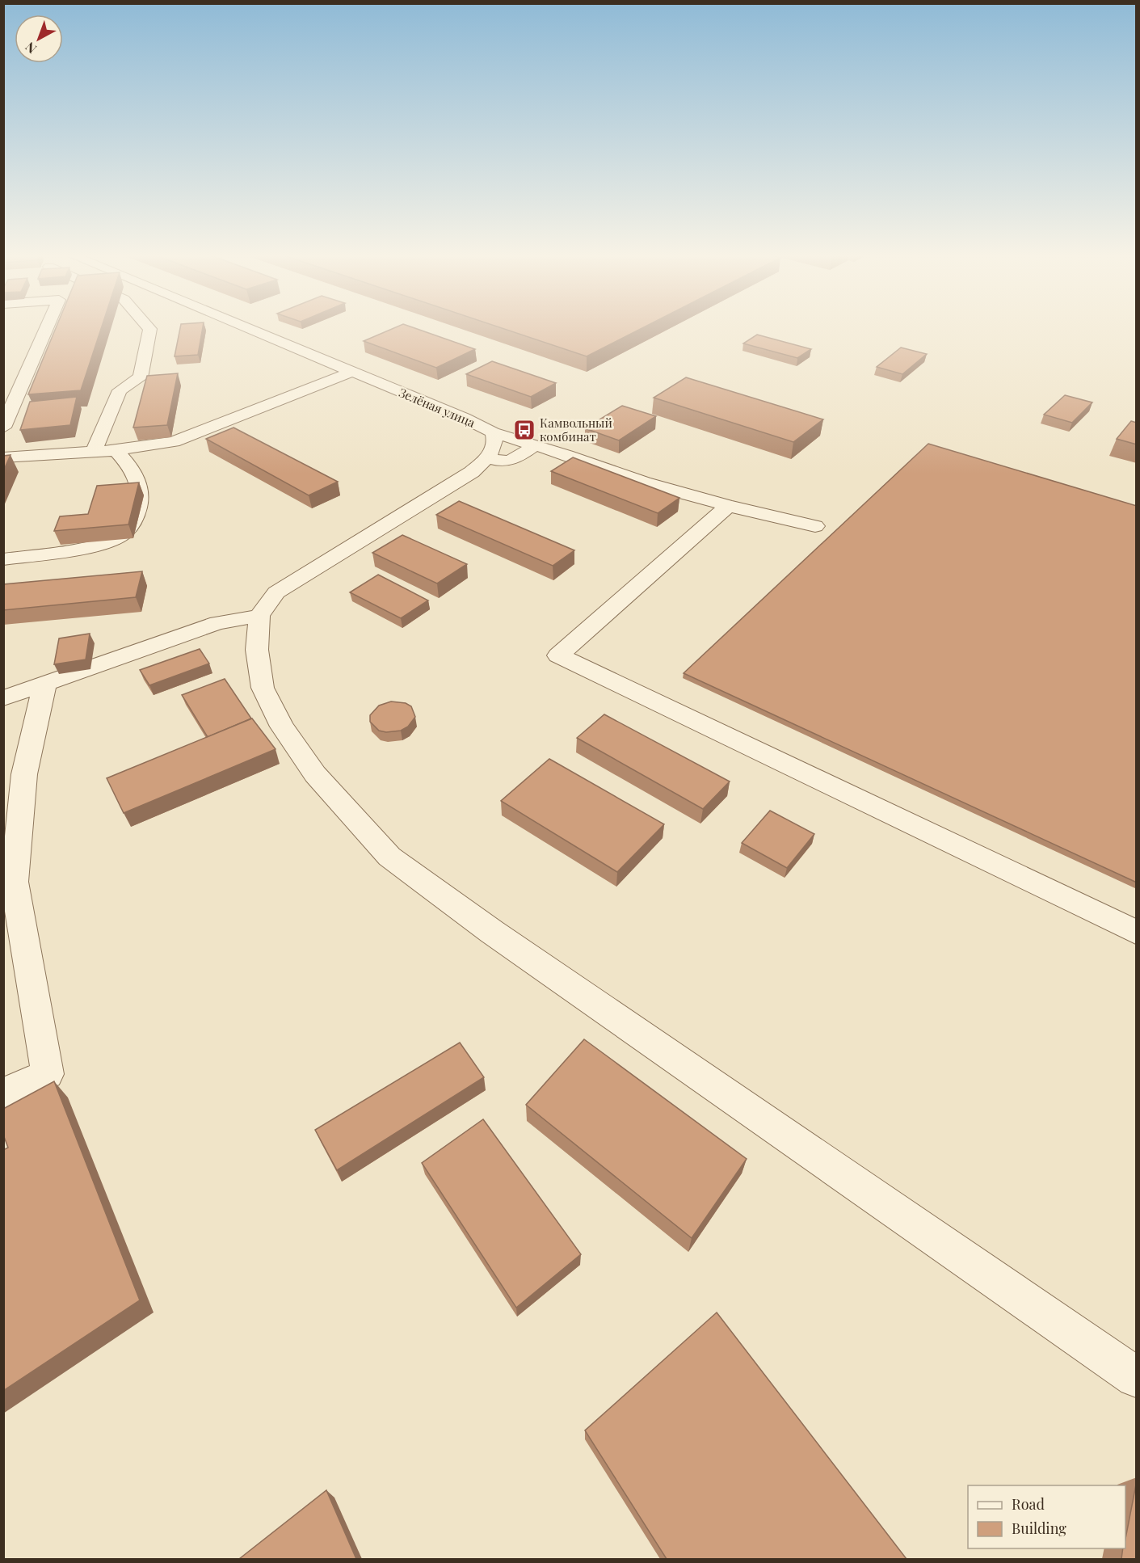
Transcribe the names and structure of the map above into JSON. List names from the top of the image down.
{
  "streets": {
    "street": ["Зелёная улица"]
  },
  "places": {
    "bus stop": ["Камвольный комбинат"]
  },
  "legend": ["Road", "Building"],
  "north": "bottom left"
}
